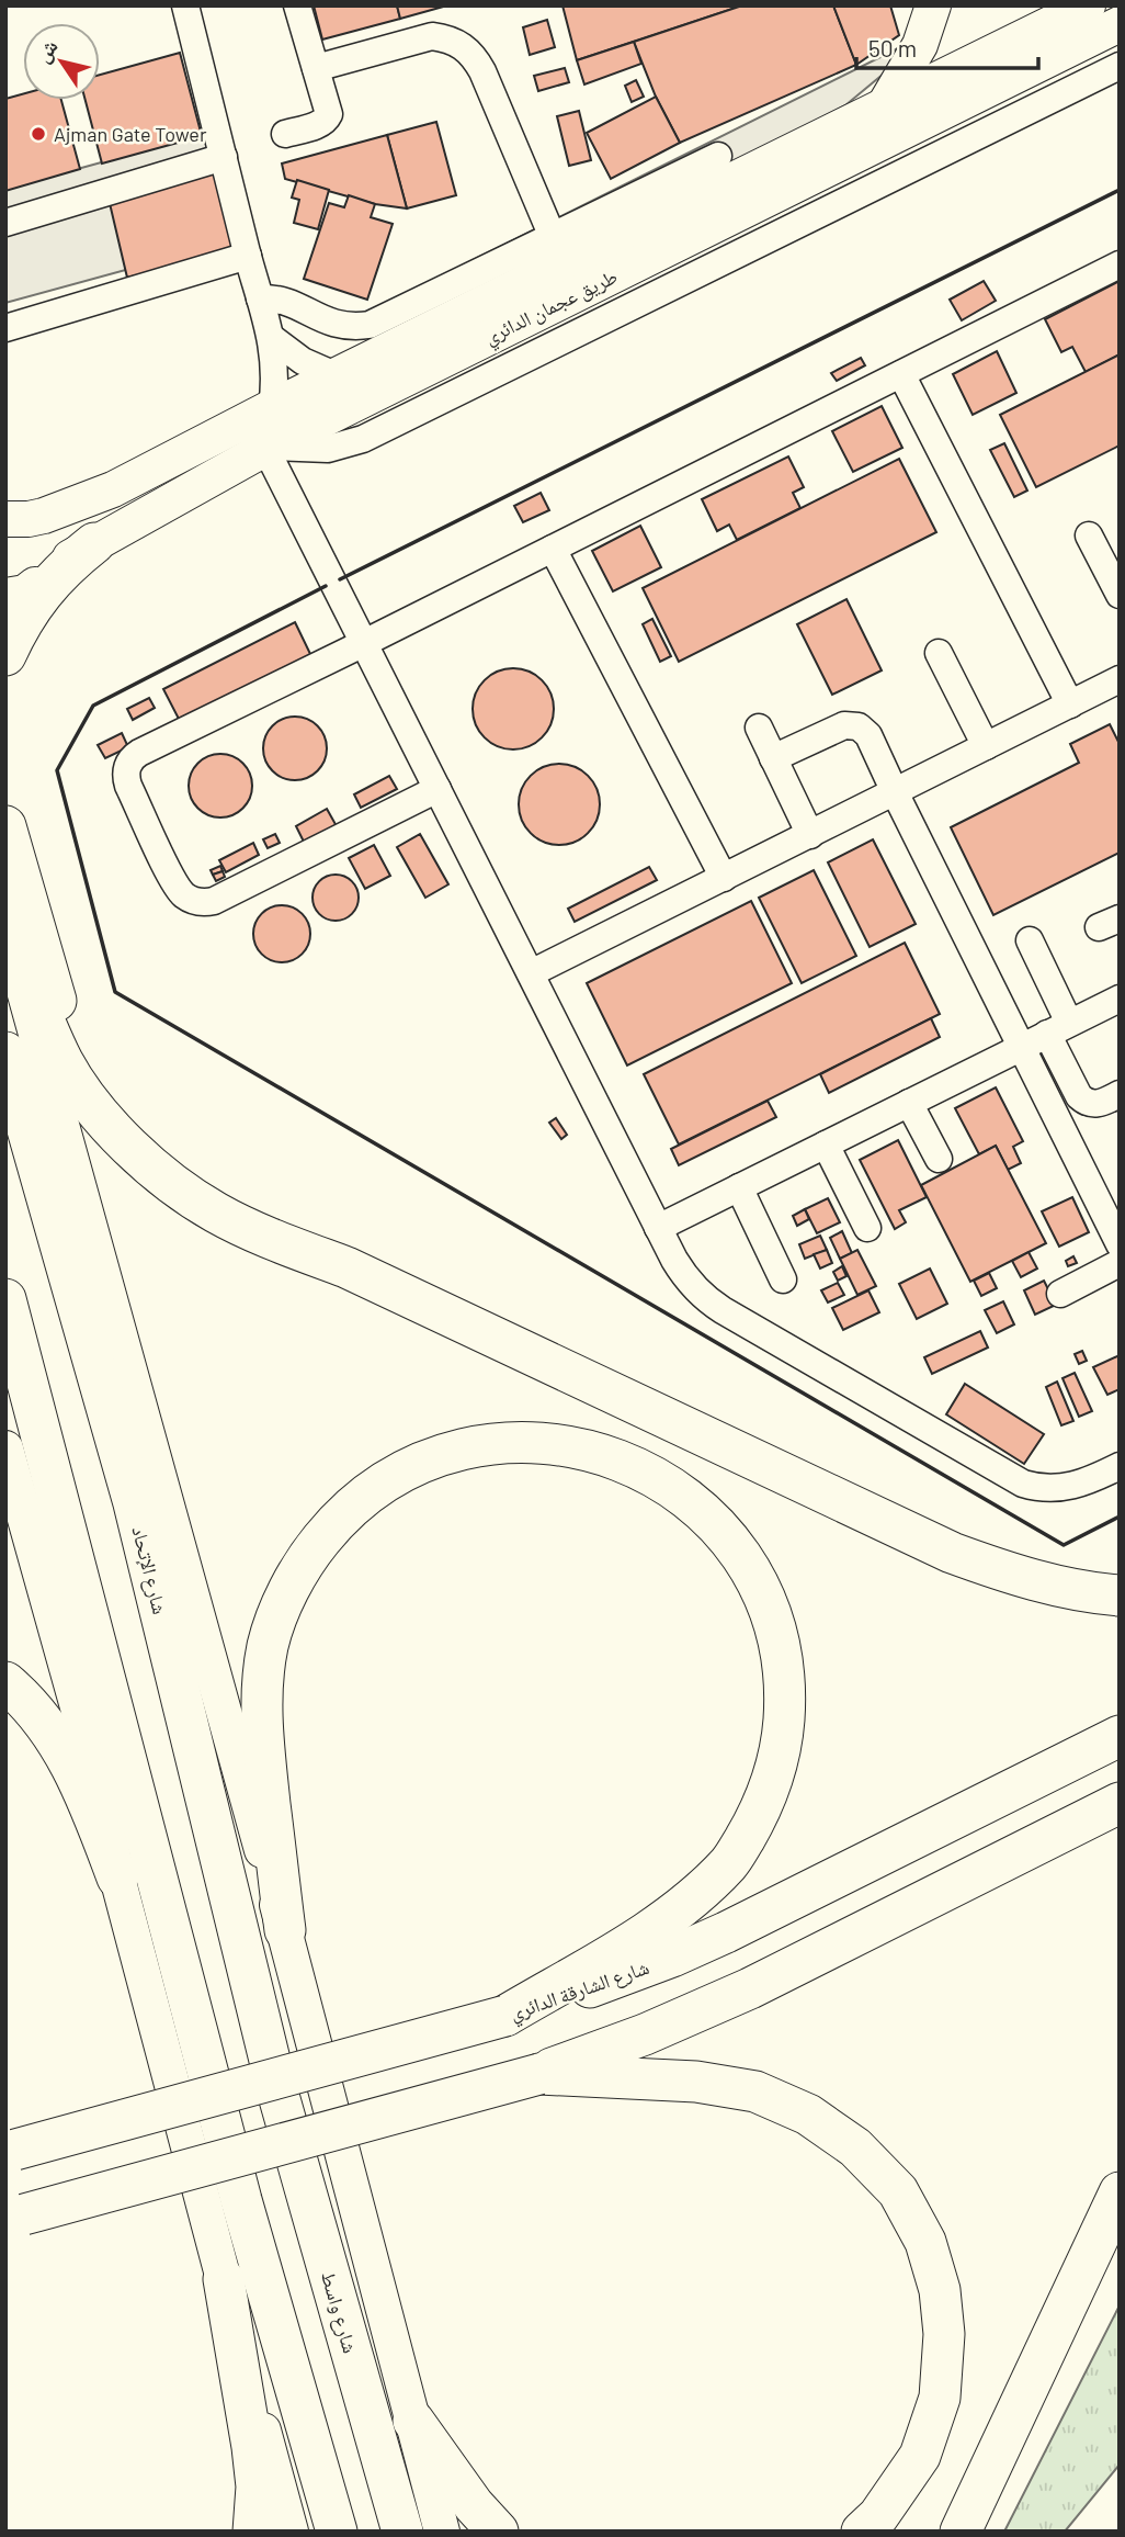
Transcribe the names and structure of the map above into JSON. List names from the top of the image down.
{
  "streets": {
    "highway": ["شارع الإتحاد", "شارع الشارقة الدائري", "شارع واسط"],
    "main road": ["طريق عجمان الدائري"]
  },
  "crossings": [
    ["شارع الإتحاد", "شارع واسط"]
  ],
  "places": ["Ajman Gate Tower"],
  "scale_bar": "50 m",
  "north": "top left"
}
